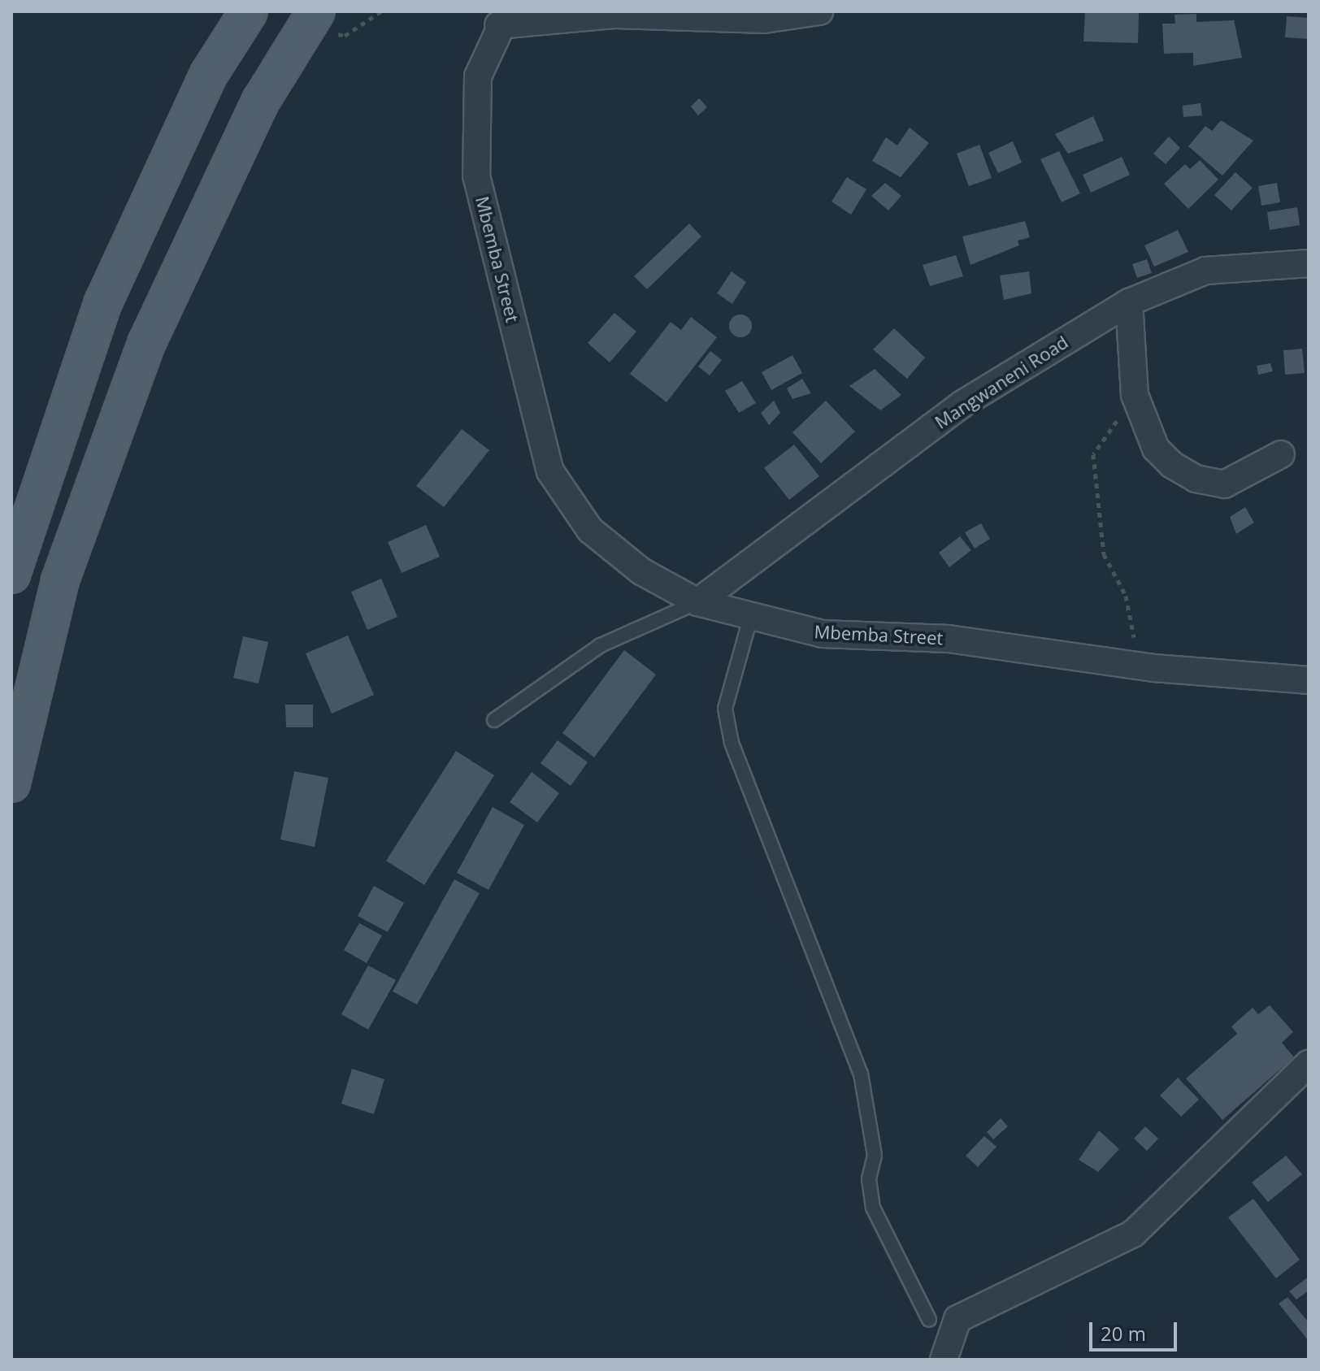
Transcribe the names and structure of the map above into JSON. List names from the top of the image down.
{
  "streets": {
    "street": ["Mbemba Street", "Mangwaneni Road"]
  },
  "crossings": [
    ["Mbemba Street", "Mangwaneni Road"]
  ],
  "scale_bar": "20 m"
}
